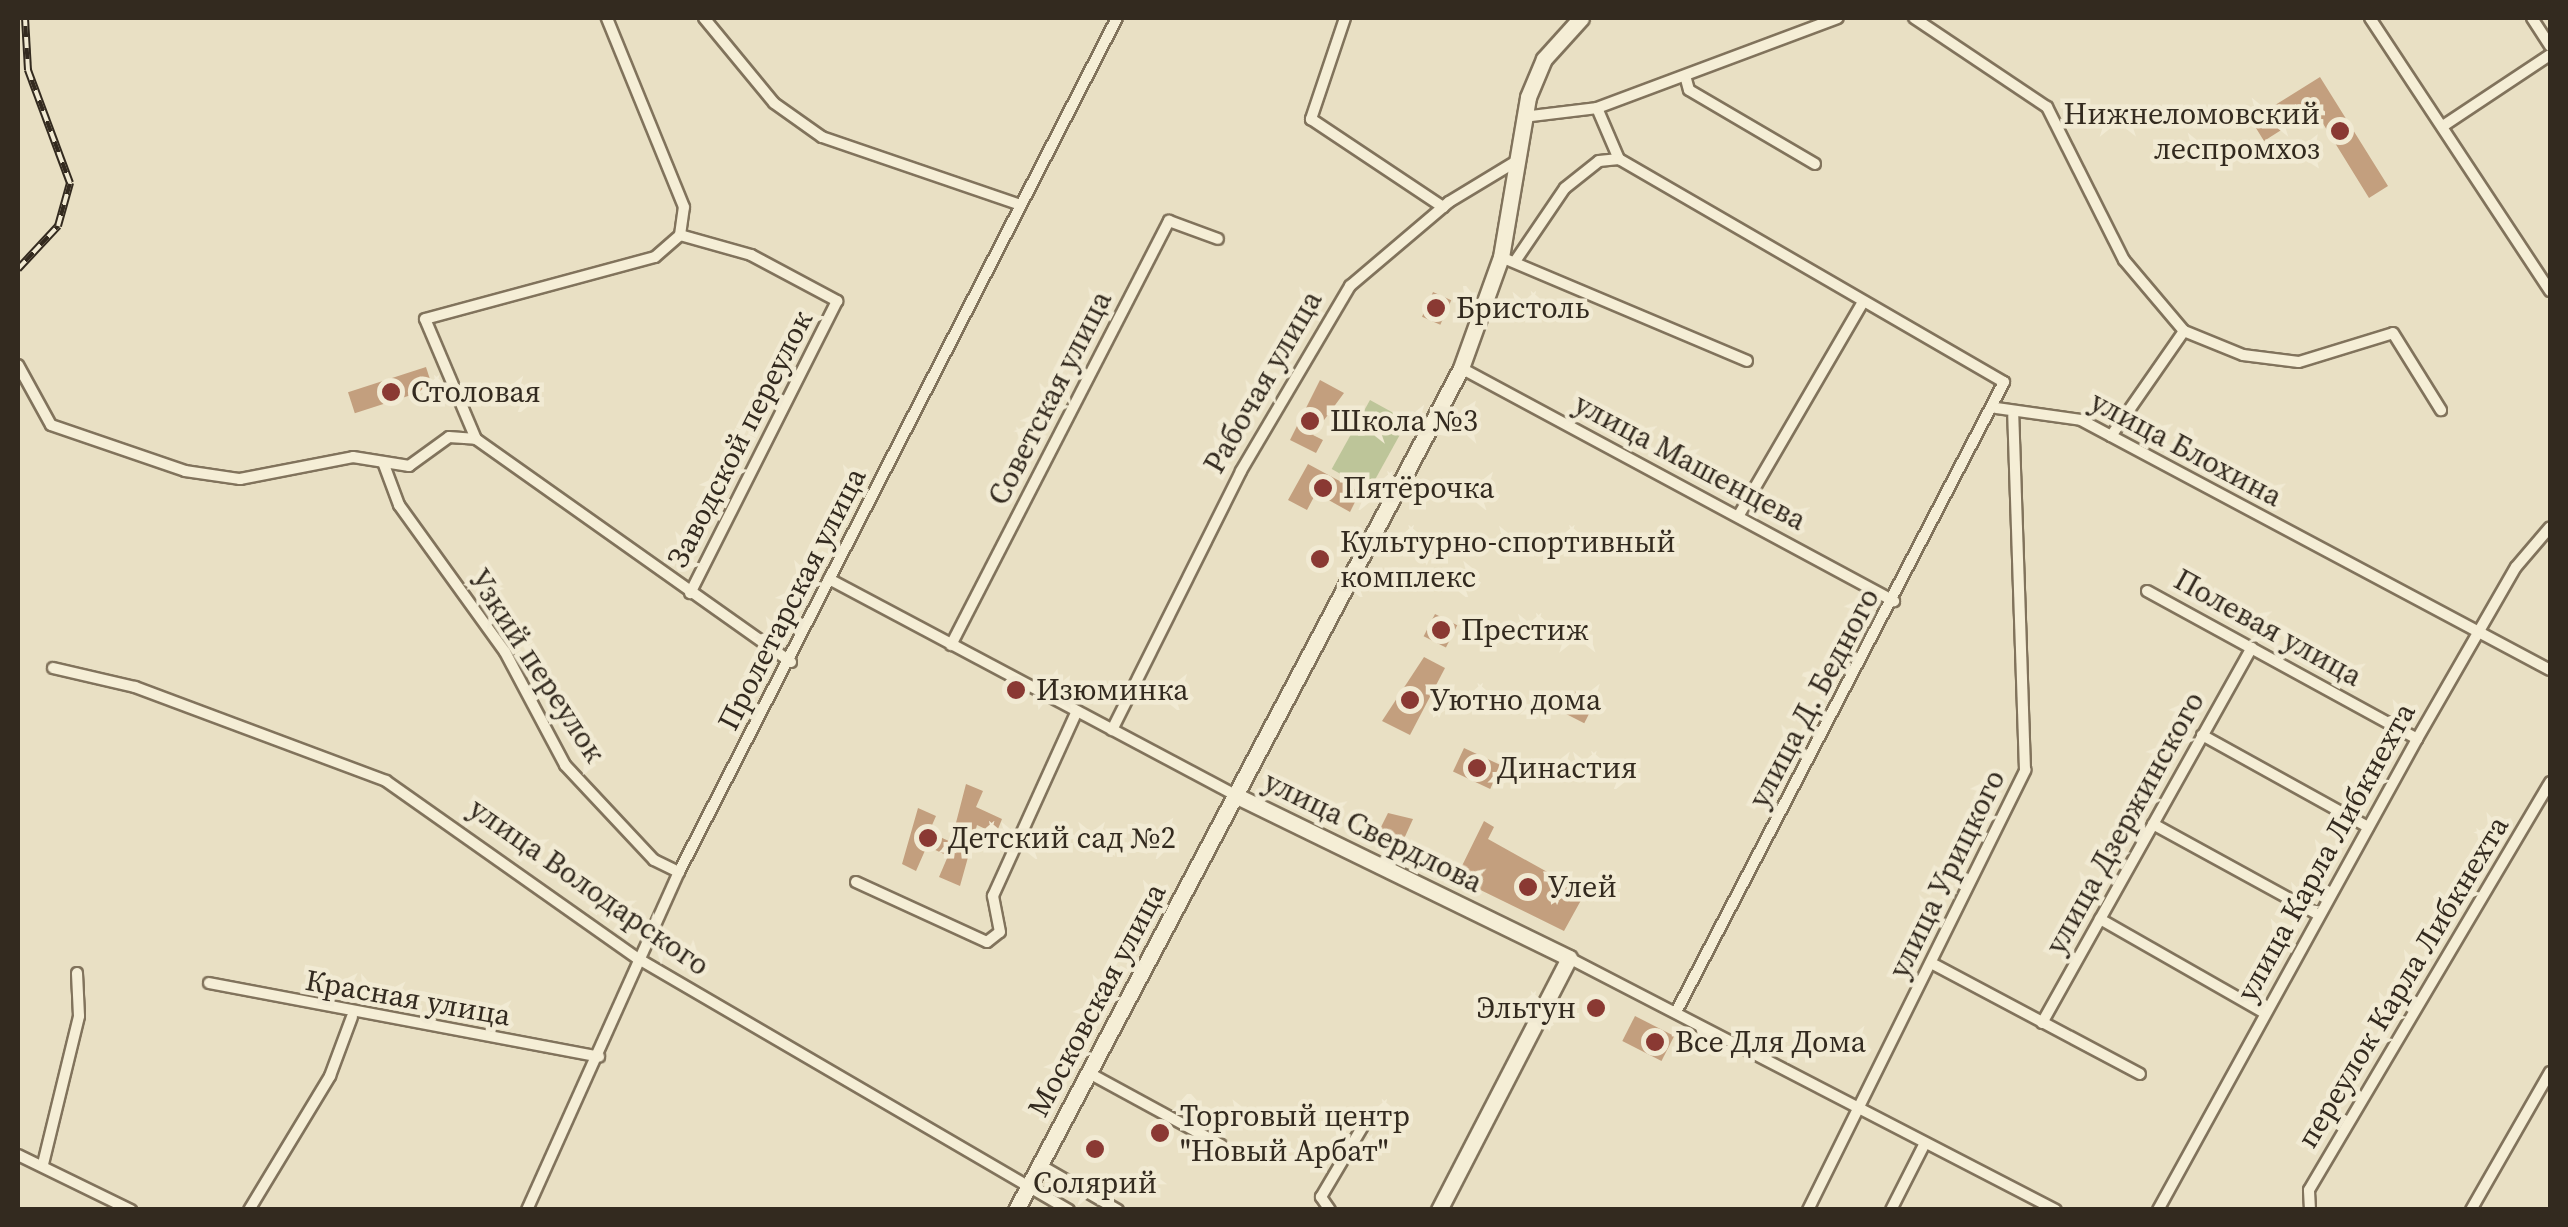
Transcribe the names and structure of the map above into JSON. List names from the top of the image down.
{
  "streets": {
    "main road": ["улица Свердлова", "Московская улица"],
    "street": [
      "Рабочая улица",
      "Советская улица",
      "Заводской переулок",
      "улица Блохина",
      "улица Машенцева",
      "Пролетарская улица",
      "Полевая улица",
      "Узкий переулок",
      "улица Д. Бедного",
      "улица Дзержинского",
      "улица Карла Либкнехта",
      "улица Урицкого",
      "улица Володарского",
      "переулок Карла Либкнехта",
      "Красная улица"
    ]
  },
  "crossings": [
    ["Рабочая улица", "улица Свердлова"],
    ["Рабочая улица", "Московская улица"],
    ["Советская улица", "улица Свердлова"],
    ["улица Блохина", "улица Д. Бедного"],
    ["улица Блохина", "улица Карла Либкнехта"],
    ["улица Блохина", "улица Урицкого"],
    ["улица Машенцева", "улица Д. Бедного"],
    ["улица Машенцева", "Московская улица"],
    ["Пролетарская улица", "Узкий переулок"],
    ["Пролетарская улица", "улица Свердлова"],
    ["Пролетарская улица", "улица Володарского"],
    ["Пролетарская улица", "Красная улица"],
    ["Полевая улица", "улица Дзержинского"],
    ["Полевая улица", "улица Карла Либкнехта"],
    ["улица Д. Бедного", "улица Свердлова"],
    ["улица Свердлова", "улица Урицкого"],
    ["улица Свердлова", "Московская улица"],
    ["улица Володарского", "Московская улица"]
  ],
  "places": [
    "Нижнеломовский леспромхоз",
    "Бристоль",
    "Столовая",
    "Школа №3",
    "Пятёрочка",
    "Культурно-спортивный комплекс",
    "Престиж",
    "Изюминка",
    "Уютно дома",
    "Династия",
    "Детский сад №2",
    "Улей",
    "Эльтун",
    "Все Для Дома",
    "Торговый центр \"Новый Арбат\"",
    "Солярий"
  ]
}
